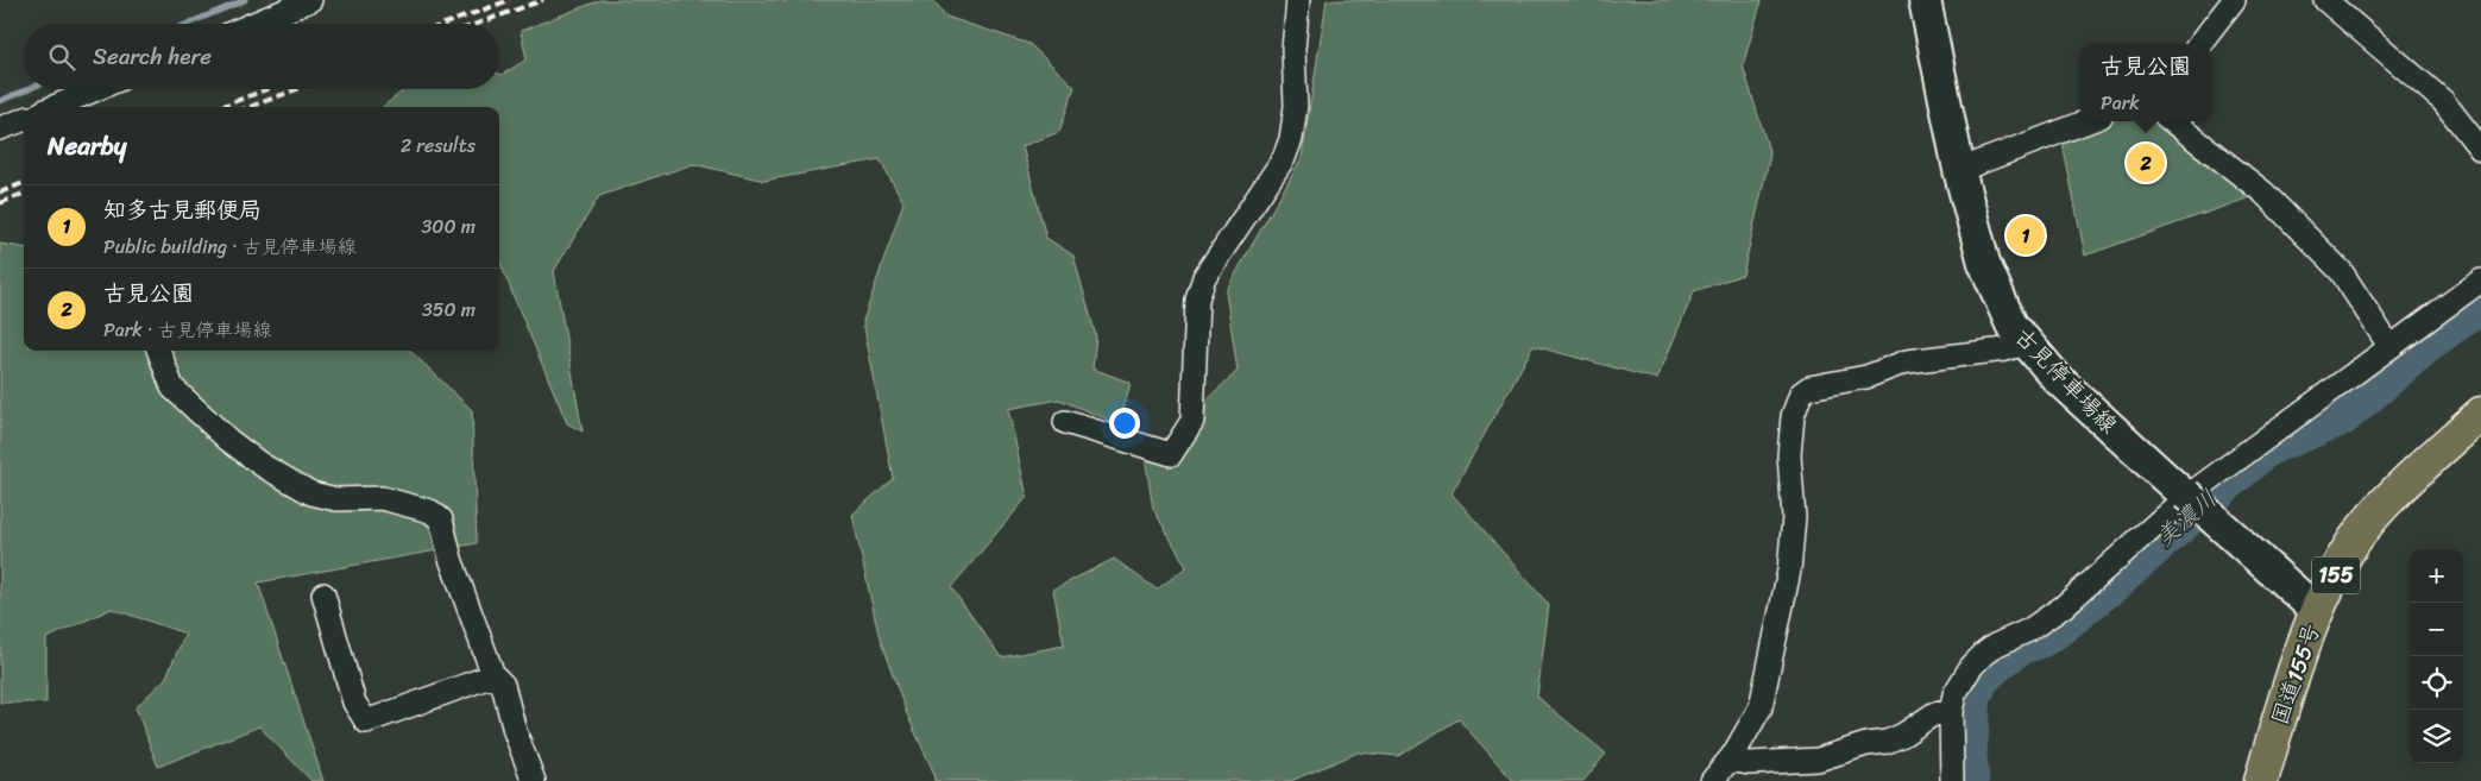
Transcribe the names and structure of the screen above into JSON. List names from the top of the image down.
{
  "streets": {
    "highway": ["155", "国道155号"],
    "main road": ["古見停車場線"]
  },
  "crossings": [
    ["古見停車場線", "国道155号"]
  ],
  "water": ["美濃川"],
  "page": {
    "search": "Search here",
    "popup": ["古見公園", "Park"],
    "heading": ["Nearby", "2 results"],
    "pins": ["2", "1"],
    "list": [
      {
        "mark": "1",
        "name": "知多古見郵便局",
        "note": "Public building · 古見停車場線",
        "value": "300 m"
      },
      {
        "mark": "2",
        "name": "古見公園",
        "note": "Park · 古見停車場線",
        "value": "350 m"
      }
    ],
    "map_buttons": ["+", "−"]
  }
}
